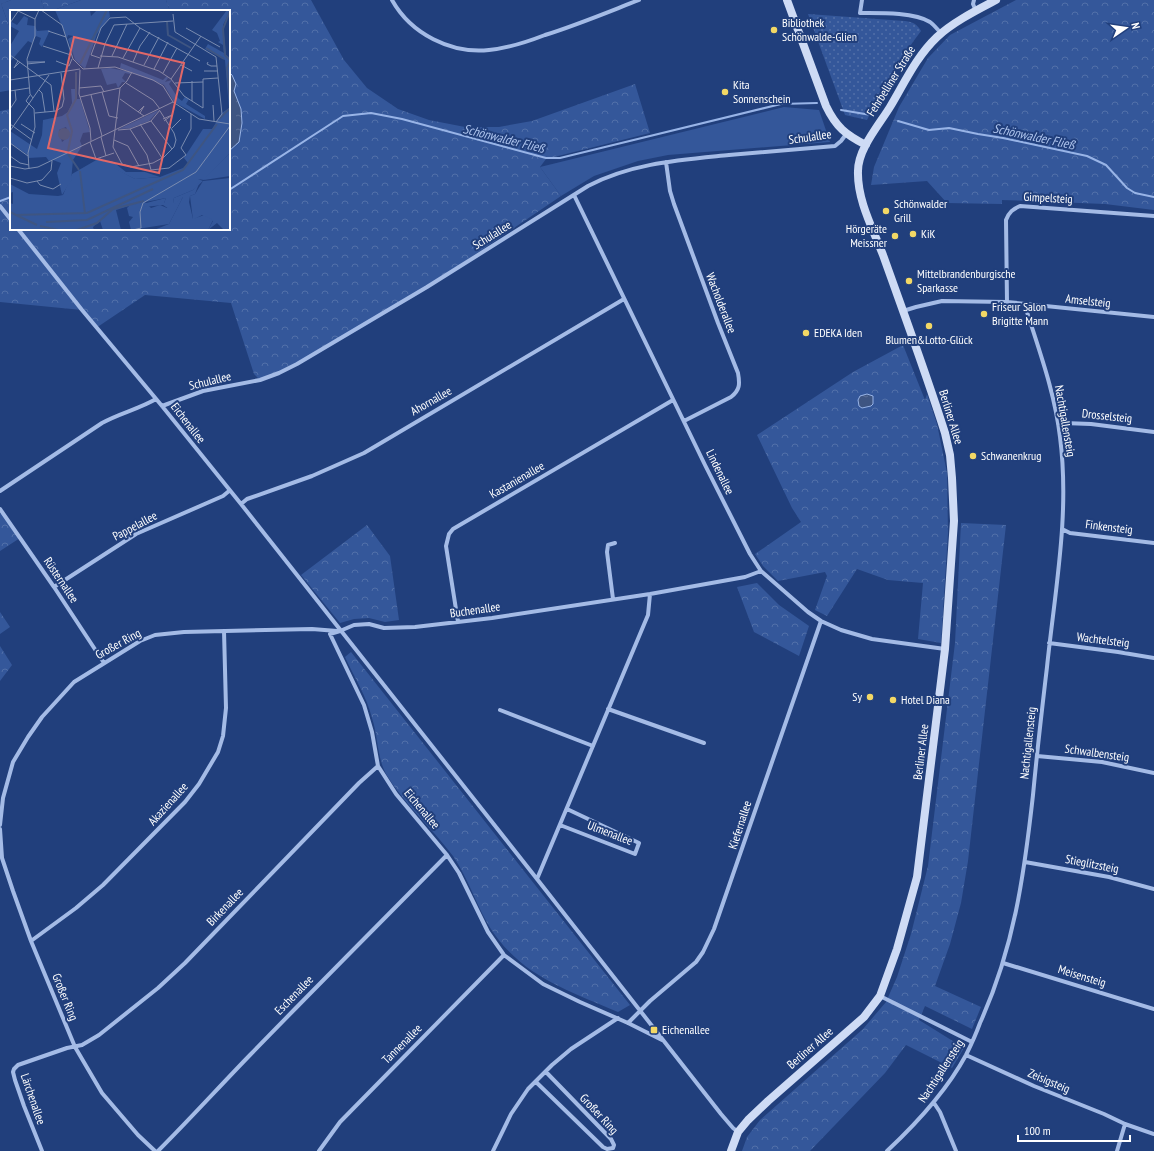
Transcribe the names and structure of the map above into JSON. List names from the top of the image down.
{
  "streets": {
    "main road": ["Fehrbelliner Straße", "Berliner Allee"],
    "street": [
      "Schulallee",
      "Gimpelsteig",
      "Amselsteig",
      "Wacholderallee",
      "Ahornallee",
      "Drosselsteig",
      "Nachtigallensteig",
      "Eichenallee",
      "Lindenallee",
      "Kastanienallee",
      "Pappelallee",
      "Finkensteig",
      "Rüsternallee",
      "Buchenallee",
      "Wachtelsteig",
      "Großer Ring",
      "Schwalbensteig",
      "Akazienallee",
      "Kiefernallee",
      "Ulmenallee",
      "Stieglitzsteig",
      "Birkenallee",
      "Meisensteig",
      "Eschenallee",
      "Tannenallee",
      "Zeisigsteig",
      "Lärchenallee"
    ]
  },
  "crossings": [
    ["Fehrbelliner Straße", "Berliner Allee"],
    ["Schulallee", "Wacholderallee"],
    ["Schulallee", "Eichenallee"],
    ["Schulallee", "Lindenallee"],
    ["Gimpelsteig", "Amselsteig"],
    ["Amselsteig", "Berliner Allee"],
    ["Amselsteig", "Nachtigallensteig"],
    ["Wacholderallee", "Lindenallee"],
    ["Ahornallee", "Eichenallee"],
    ["Ahornallee", "Lindenallee"],
    ["Drosselsteig", "Nachtigallensteig"],
    ["Berliner Allee", "Eichenallee"],
    ["Berliner Allee", "Lindenallee"],
    ["Nachtigallensteig", "Finkensteig"],
    ["Nachtigallensteig", "Wachtelsteig"],
    ["Nachtigallensteig", "Schwalbensteig"],
    ["Nachtigallensteig", "Stieglitzsteig"],
    ["Nachtigallensteig", "Meisensteig"],
    ["Nachtigallensteig", "Zeisigsteig"],
    ["Eichenallee", "Pappelallee"],
    ["Eichenallee", "Buchenallee"],
    ["Eichenallee", "Großer Ring"],
    ["Eichenallee", "Kiefernallee"],
    ["Eichenallee", "Birkenallee"],
    ["Eichenallee", "Eschenallee"],
    ["Eichenallee", "Tannenallee"],
    ["Lindenallee", "Kastanienallee"],
    ["Lindenallee", "Buchenallee"],
    ["Lindenallee", "Kiefernallee"],
    ["Kastanienallee", "Buchenallee"],
    ["Pappelallee", "Rüsternallee"],
    ["Rüsternallee", "Großer Ring"],
    ["Buchenallee", "Großer Ring"],
    ["Großer Ring", "Akazienallee"],
    ["Großer Ring", "Birkenallee"],
    ["Großer Ring", "Eschenallee"],
    ["Großer Ring", "Lärchenallee"],
    ["Birkenallee", "Lärchenallee"]
  ],
  "water": ["Schönwalder Fließ"],
  "places": {
    "other": [
      "Bibliothek Schönwalde-Glien",
      "Kita Sonnenschein",
      "Schönwalder Grill",
      "KiK",
      "Hörgeräte Meissner",
      "Mittelbrandenburgische Sparkasse",
      "Friseur Salon Brigitte Mann",
      "Blumen&Lotto-Glück",
      "EDEKA Iden",
      "Schwanenkrug",
      "Sy",
      "Hotel Diana"
    ],
    "transit": ["Eichenallee"]
  },
  "scale_bar": "100 m",
  "north": "right"
}
